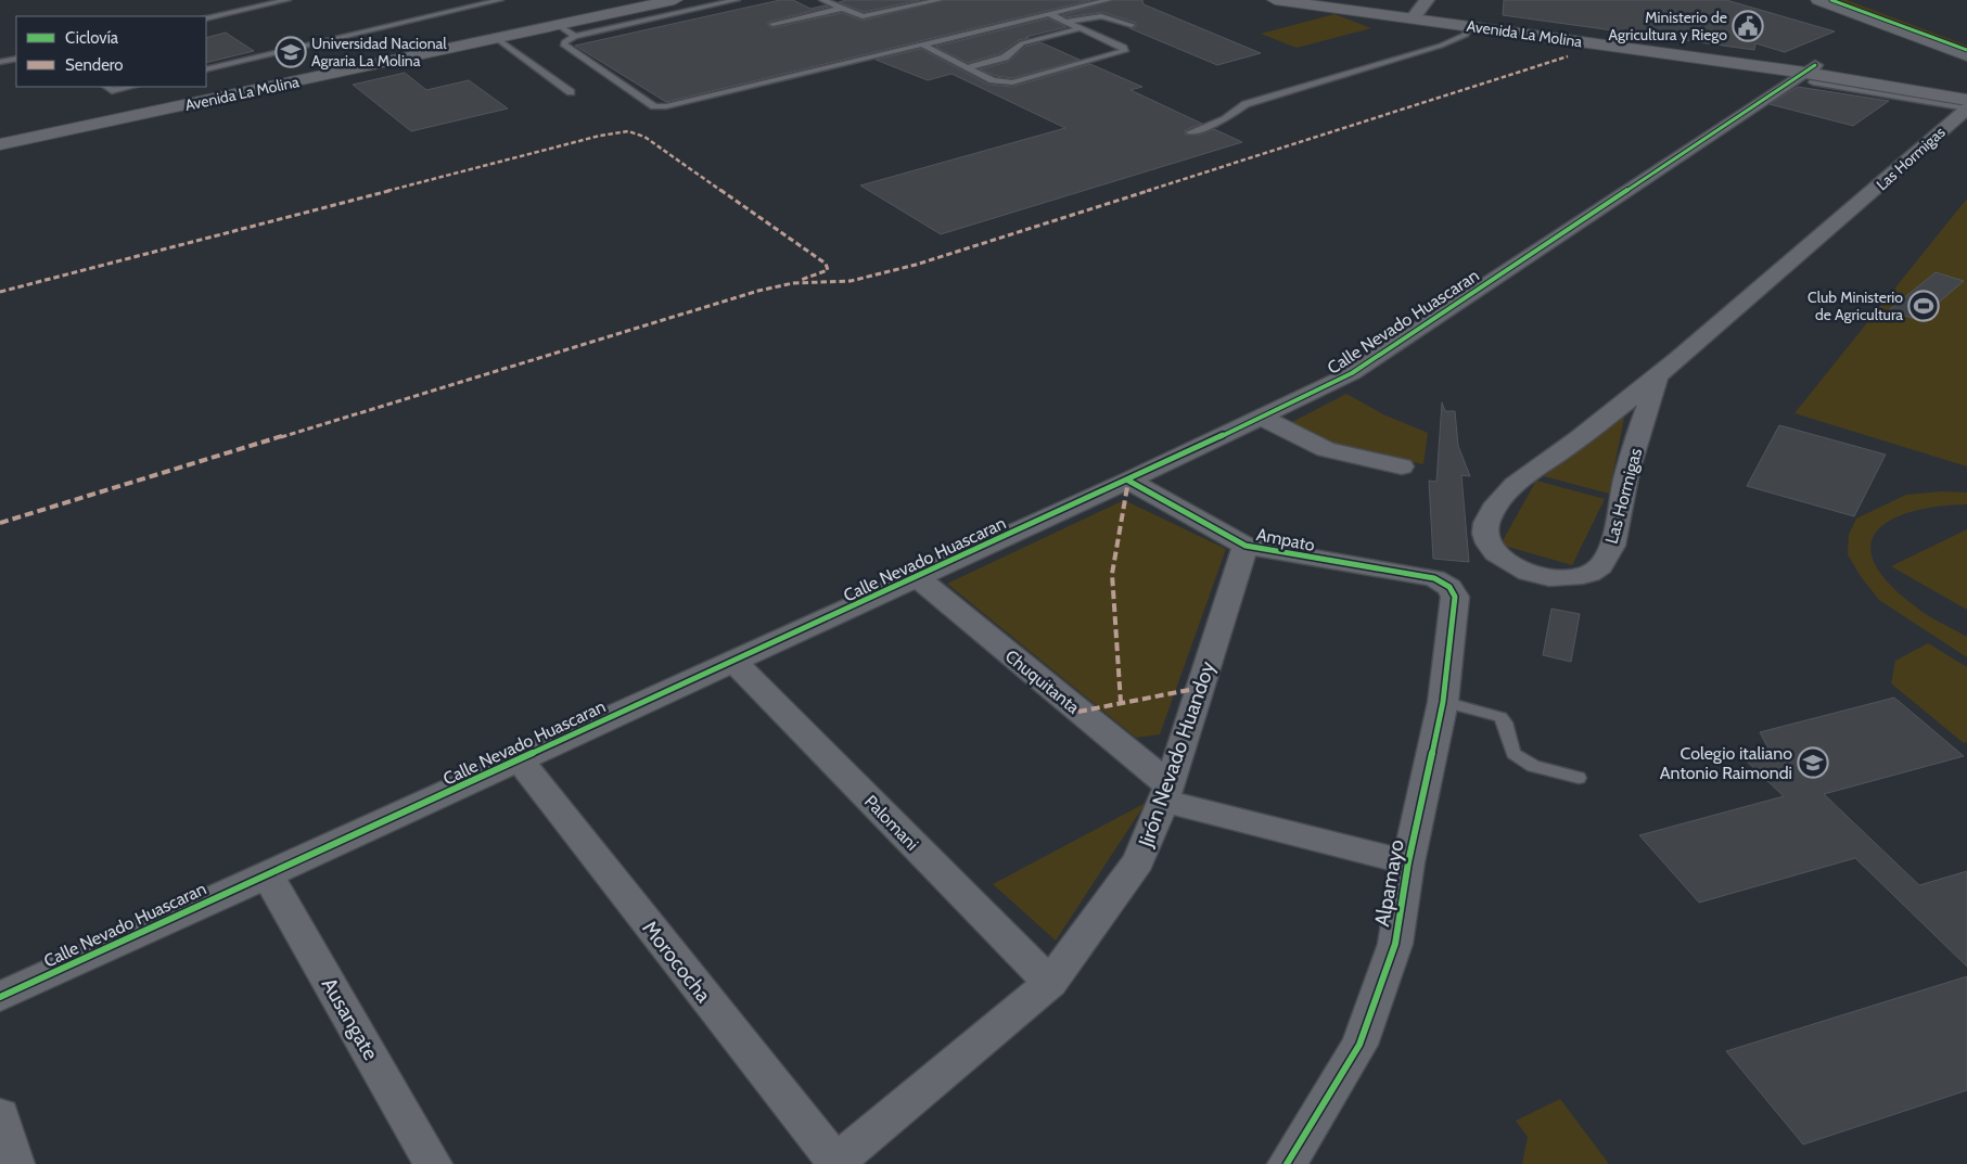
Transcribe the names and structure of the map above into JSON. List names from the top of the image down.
{
  "streets": {
    "main road": ["Avenida La Molina"],
    "street": [
      "Las Hormigas",
      "Calle Nevado Huascaran",
      "Ampato",
      "Chuquitanta",
      "Jirón Nevado Huandoy",
      "Palomani",
      "Alpamayo",
      "Morococha",
      "Ausangate"
    ]
  },
  "crossings": [
    ["Avenida La Molina", "Calle Nevado Huascaran"],
    ["Calle Nevado Huascaran", "Ampato"],
    ["Calle Nevado Huascaran", "Chuquitanta"],
    ["Calle Nevado Huascaran", "Palomani"],
    ["Calle Nevado Huascaran", "Morococha"],
    ["Calle Nevado Huascaran", "Ausangate"],
    ["Ampato", "Jirón Nevado Huandoy"],
    ["Ampato", "Alpamayo"],
    ["Chuquitanta", "Jirón Nevado Huandoy"],
    ["Jirón Nevado Huandoy", "Palomani"],
    ["Jirón Nevado Huandoy", "Morococha"]
  ],
  "places": {
    "public building": ["Ministerio de Agricultura y Riego"],
    "school or university": ["Universidad Nacional Agraria La Molina", "Colegio italiano Antonio Raimondi"],
    "sports": ["Club Ministerio de Agricultura"]
  },
  "legend": ["Ciclovía", "Sendero"]
}
